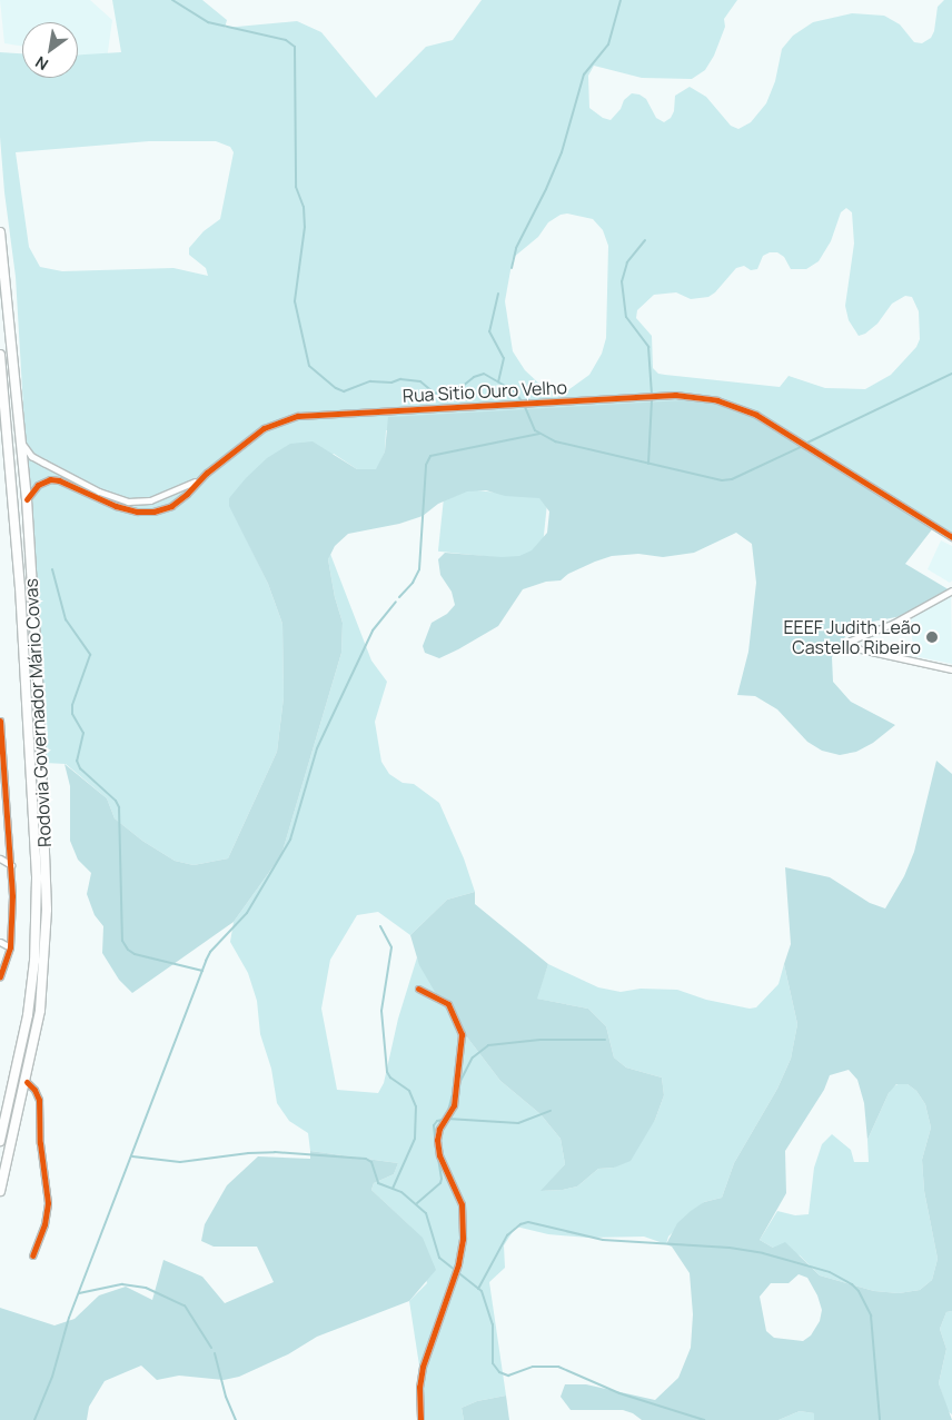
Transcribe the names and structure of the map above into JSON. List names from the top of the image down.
{
  "streets": {
    "main road": ["Rodovia Governador Mário Covas"],
    "street": ["Rua Sitio Ouro Velho"]
  },
  "crossings": [
    ["Rua Sitio Ouro Velho", "Rodovia Governador Mário Covas"]
  ],
  "places": ["EEEF Judith Leão Castello Ribeiro"],
  "north": "bottom left"
}
